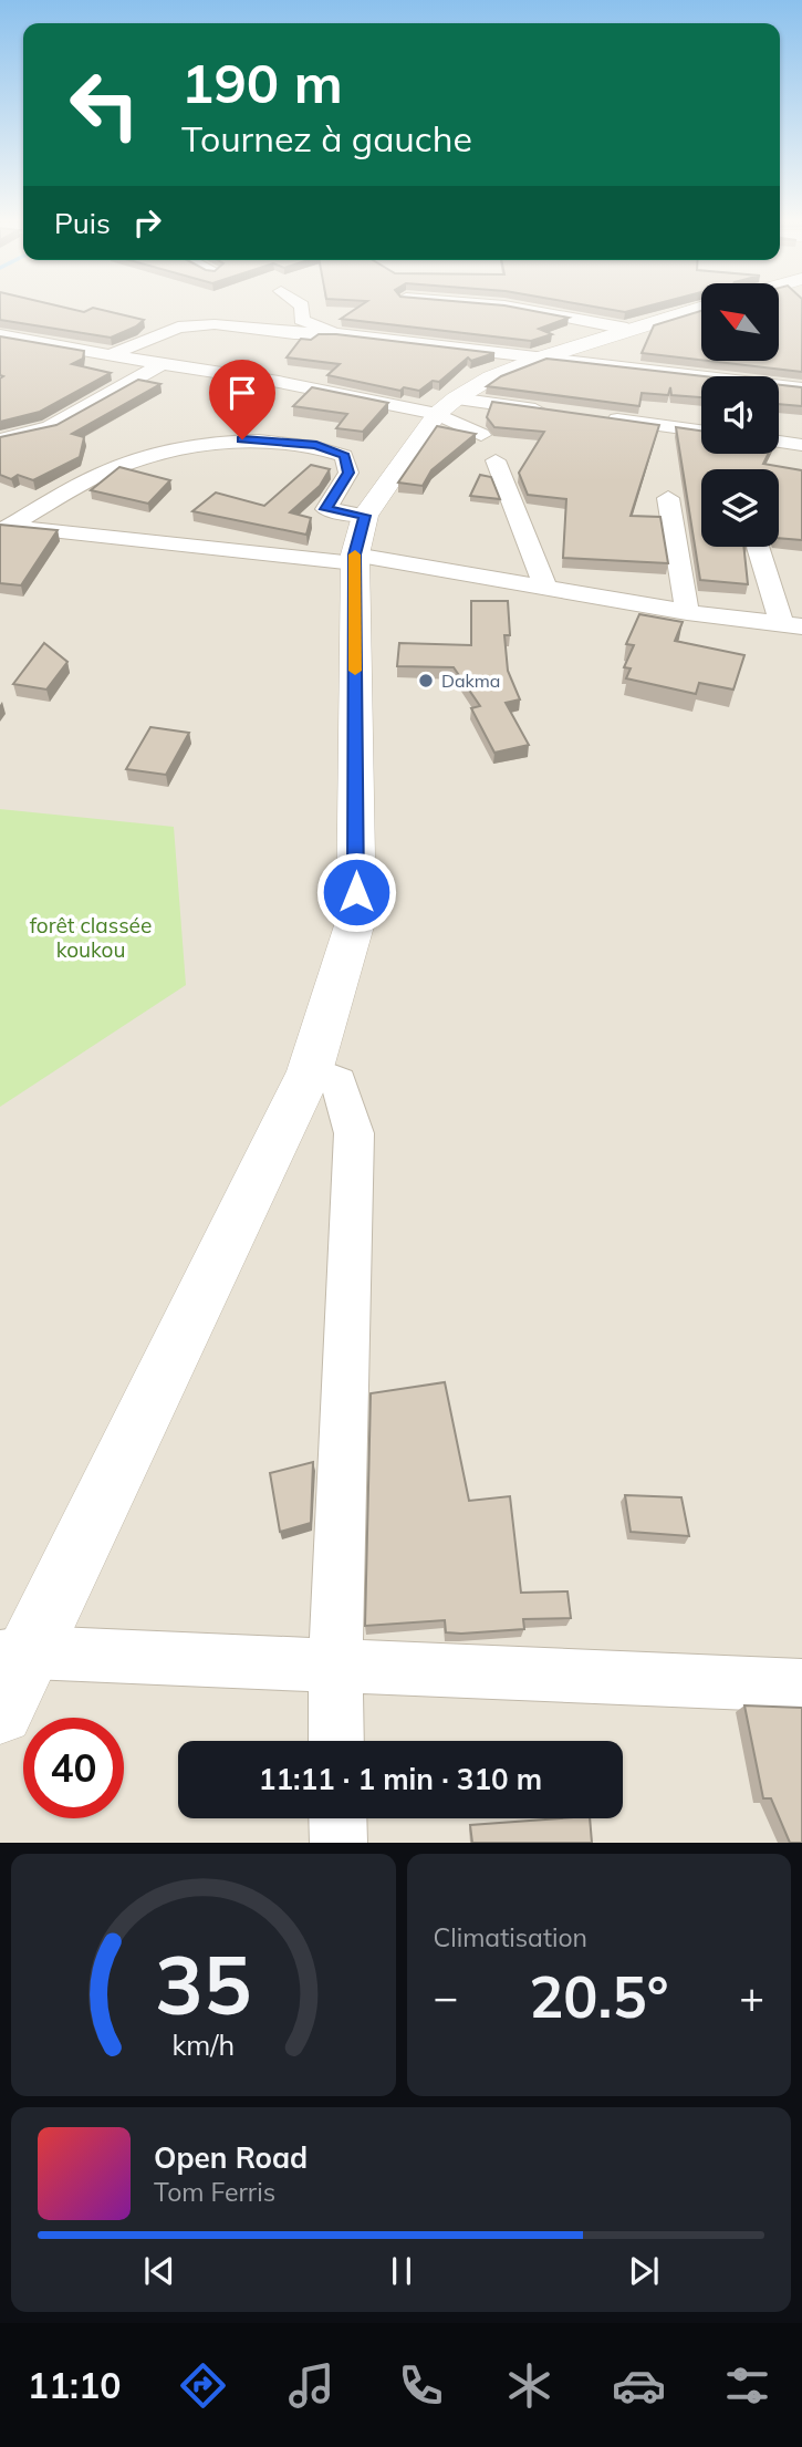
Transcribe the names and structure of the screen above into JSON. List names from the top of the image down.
{
  "parks": ["forêt classée koukou"],
  "places": ["Dakma"],
  "north": "top left",
  "page": {
    "turn": ["190 m", "Tournez à gauche"],
    "then": "Puis",
    "limit": "40",
    "trip": "11:11 · 1 min · 310 m",
    "tile": "Climatisation",
    "heat": ["−", "20.5°", "+"],
    "song": ["Open Road", "Tom Ferris"],
    "tabs": "11:10",
    "gauge": ["35", "km/h"]
  }
}
